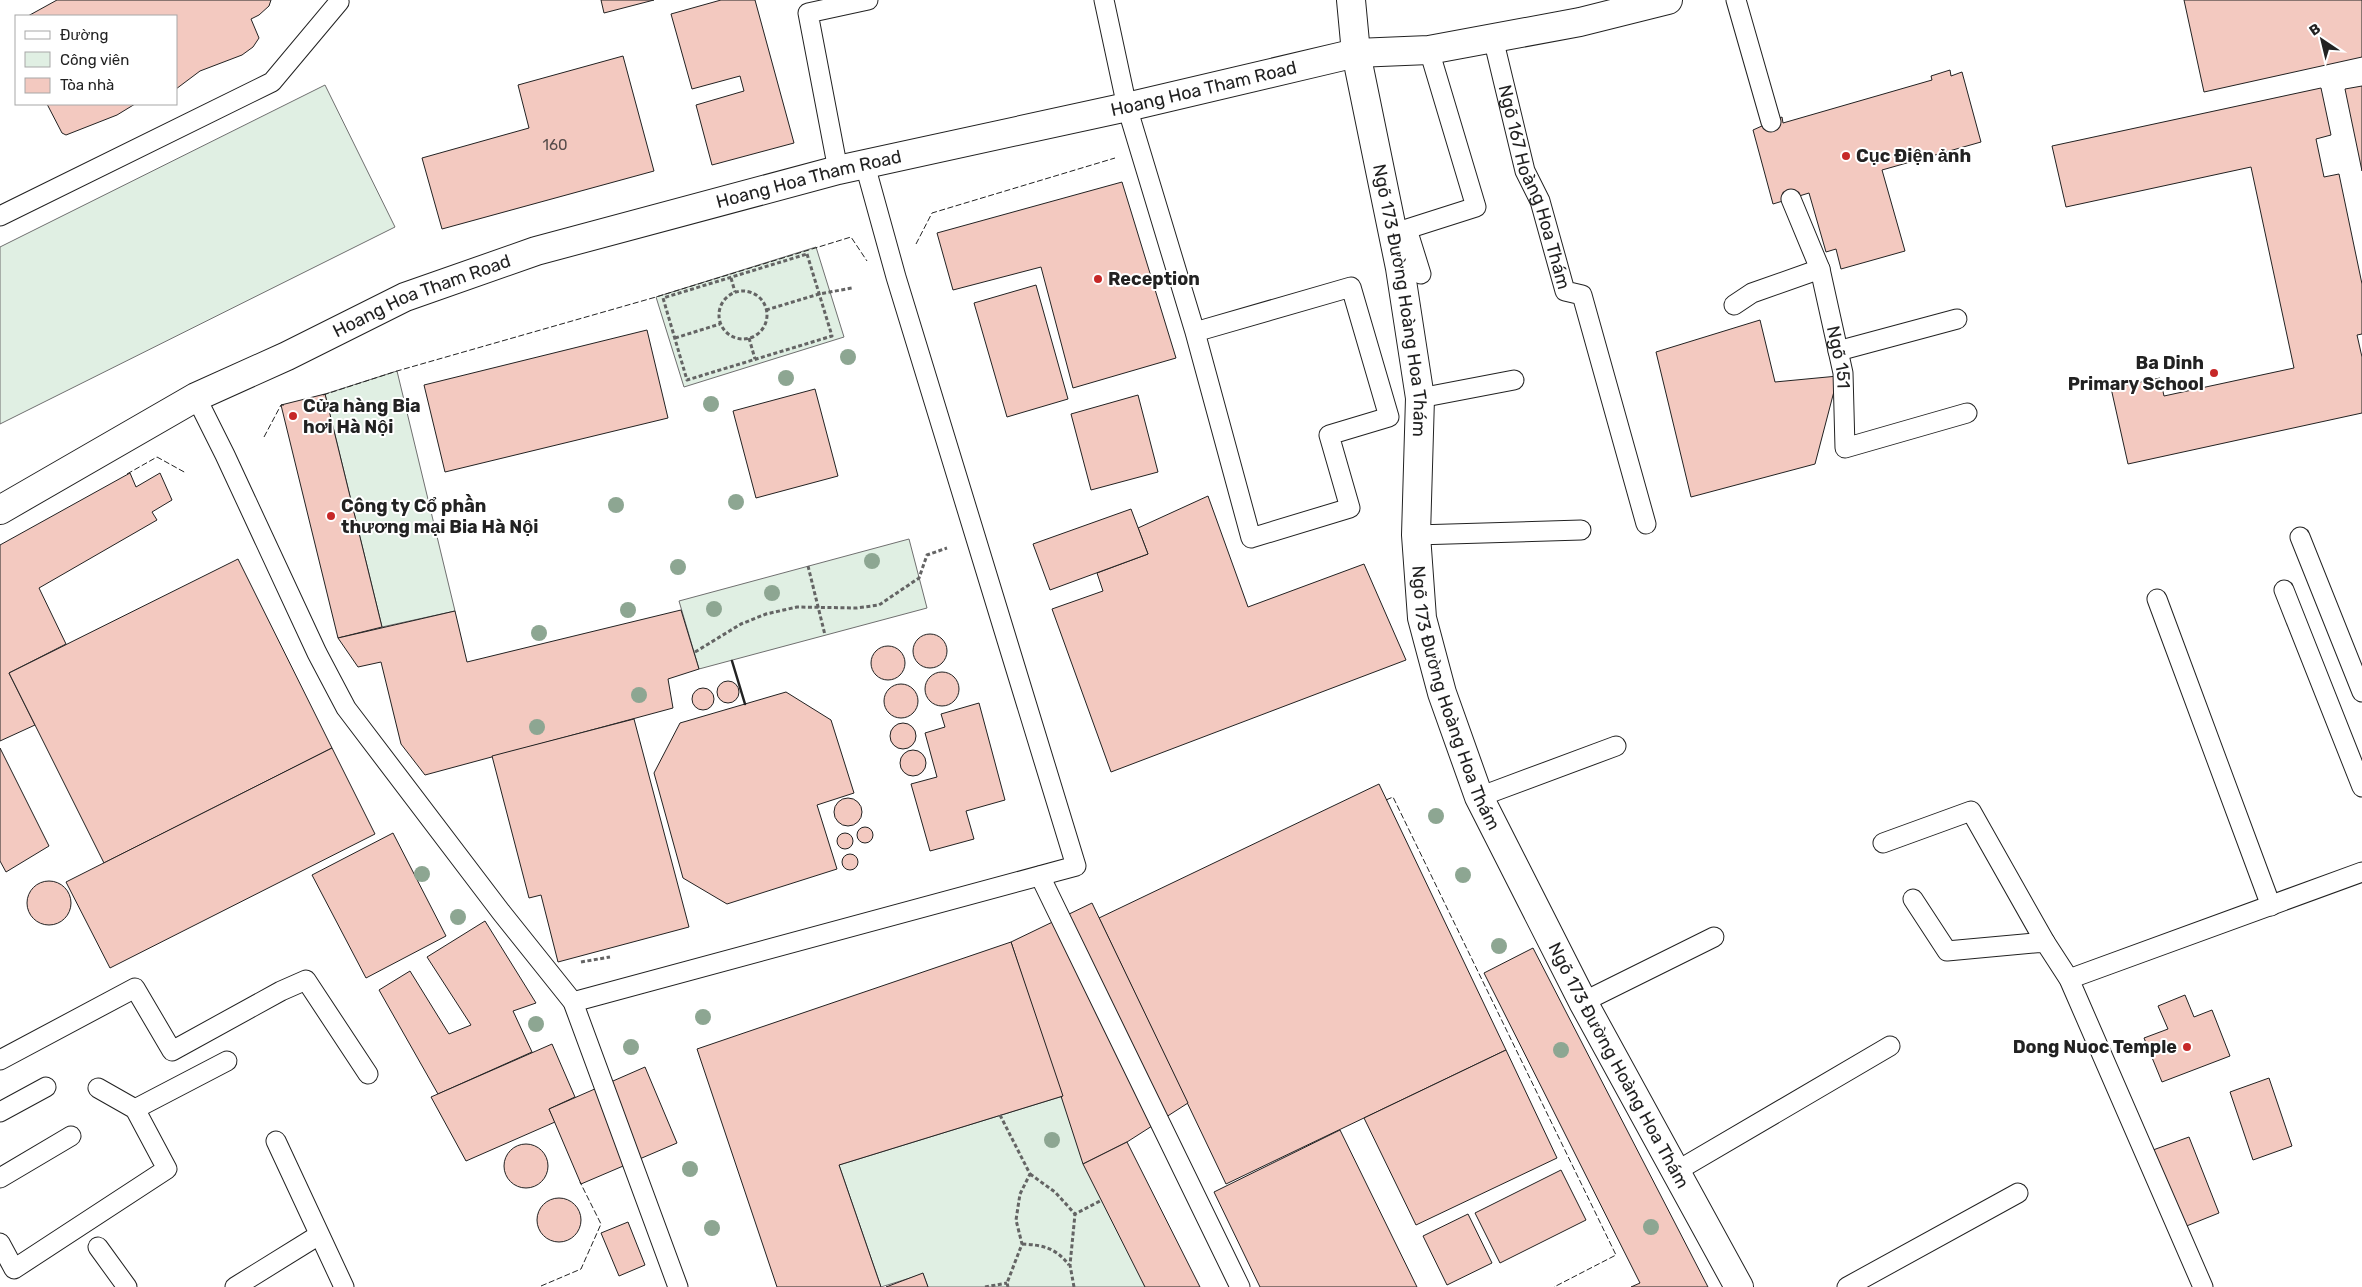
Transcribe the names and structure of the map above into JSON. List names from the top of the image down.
{
  "streets": {
    "main road": ["Hoang Hoa Tham Road", "Ngõ 173 Đường Hoàng Hoa Thám"],
    "lane": ["Ngõ 167 Hoàng Hoa Thám", "Ngõ 151"]
  },
  "crossings": [
    ["Hoang Hoa Tham Road", "Ngõ 167 Hoàng Hoa Thám"],
    ["Hoang Hoa Tham Road", "Ngõ 173 Đường Hoàng Hoa Thám"]
  ],
  "places": [
    "Cục Điện ảnh",
    "Reception",
    "Ba Dinh Primary School",
    "Cửa hàng Bia hơi Hà Nội",
    "Công ty Cổ phần thương mại Bia Hà Nội",
    "Dong Nuoc Temple"
  ],
  "house_numbers": ["160"],
  "legend": ["Đường", "Công viên", "Tòa nhà"],
  "north": "top left"
}
